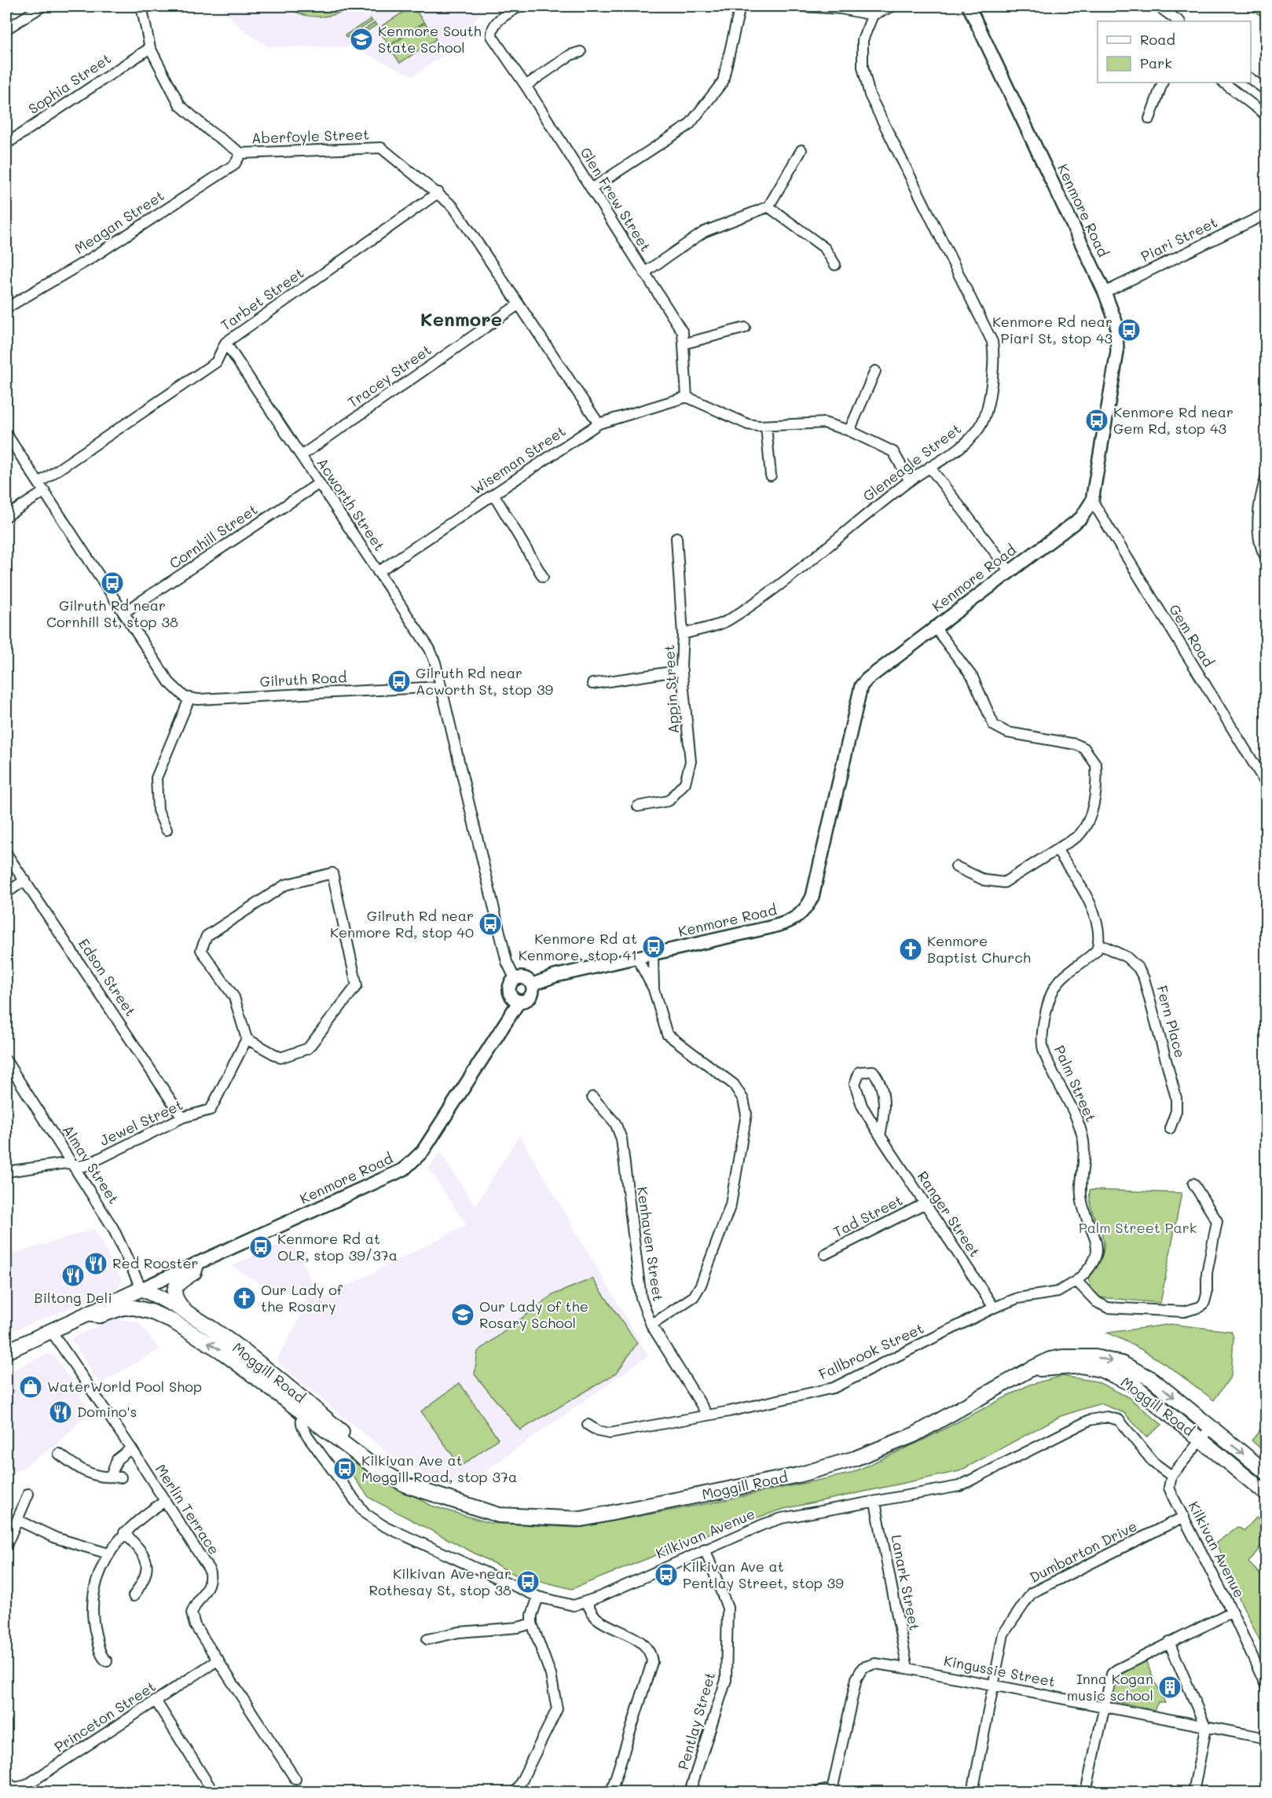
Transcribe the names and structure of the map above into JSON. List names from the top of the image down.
{
  "streets": {
    "main road": ["Moggill Road"],
    "street": [
      "Sophia Street",
      "Aberfoyle Street",
      "Glen Frew Street",
      "Kenmore Road",
      "Meagan Street",
      "Piari Street",
      "Tarbet Street",
      "Tracey Street",
      "Wiseman Street",
      "Gleneagle Street",
      "Acworth Street",
      "Cornhill Street",
      "Gem Road",
      "Gilruth Road",
      "Appin Street",
      "Edson Street",
      "Fern Place",
      "Palm Street",
      "Jewel Street",
      "Almay Street",
      "Ranger Street",
      "Tad Street",
      "Kenhaven Street",
      "Fallbrook Street",
      "Merlin Terrace",
      "Kilkivan Avenue",
      "Dumbarton Drive",
      "Lanark Street",
      "Kingussie Street",
      "Princeton Street",
      "Pentlay Street"
    ]
  },
  "crossings": [
    ["Sophia Street", "Aberfoyle Street"],
    ["Aberfoyle Street", "Meagan Street"],
    ["Aberfoyle Street", "Tarbet Street"],
    ["Aberfoyle Street", "Tracey Street"],
    ["Aberfoyle Street", "Wiseman Street"],
    ["Glen Frew Street", "Wiseman Street"],
    ["Kenmore Road", "Piari Street"],
    ["Kenmore Road", "Gem Road"],
    ["Kenmore Road", "Almay Street"],
    ["Kenmore Road", "Moggill Road"],
    ["Tarbet Street", "Acworth Street"],
    ["Tracey Street", "Acworth Street"],
    ["Wiseman Street", "Acworth Street"],
    ["Gleneagle Street", "Appin Street"],
    ["Acworth Street", "Cornhill Street"],
    ["Acworth Street", "Gilruth Road"],
    ["Edson Street", "Jewel Street"],
    ["Fern Place", "Palm Street"],
    ["Palm Street", "Fallbrook Street"],
    ["Jewel Street", "Almay Street"],
    ["Almay Street", "Moggill Road"],
    ["Ranger Street", "Tad Street"],
    ["Ranger Street", "Fallbrook Street"],
    ["Kenhaven Street", "Fallbrook Street"],
    ["Moggill Road", "Merlin Terrace"],
    ["Moggill Road", "Kilkivan Avenue"],
    ["Merlin Terrace", "Princeton Street"],
    ["Kilkivan Avenue", "Dumbarton Drive"],
    ["Kilkivan Avenue", "Lanark Street"],
    ["Kilkivan Avenue", "Pentlay Street"],
    ["Dumbarton Drive", "Kingussie Street"],
    ["Lanark Street", "Kingussie Street"]
  ],
  "districts": ["Kenmore"],
  "parks": ["Palm Street Park"],
  "places": {
    "school or university": ["Kenmore South State School", "Our Lady of the Rosary School"],
    "bus stop": [
      "Kenmore Rd near Piari St, stop 43",
      "Kenmore Rd near Gem Rd, stop 43",
      "Gilruth Rd near Cornhill St, stop 38",
      "Gilruth Rd near Acworth St, stop 39",
      "Gilruth Rd near Kenmore Rd, stop 40",
      "Kenmore Rd at Kenmore, stop 41",
      "Kenmore Rd at OLR, stop 39/37a",
      "Kilkivan Ave at Moggill Road, stop 37a",
      "Kilkivan Ave at Pentlay Street, stop 39",
      "Kilkivan Ave near Rothesay St, stop 38"
    ],
    "church": ["Kenmore Baptist Church", "Our Lady of the Rosary"],
    "restaurant": ["Red Rooster", "Biltong Deli", "Domino's"],
    "shop": ["WaterWorld Pool Shop"],
    "building": ["Inna Kogan music school"]
  },
  "legend": ["Road", "Park"]
}
